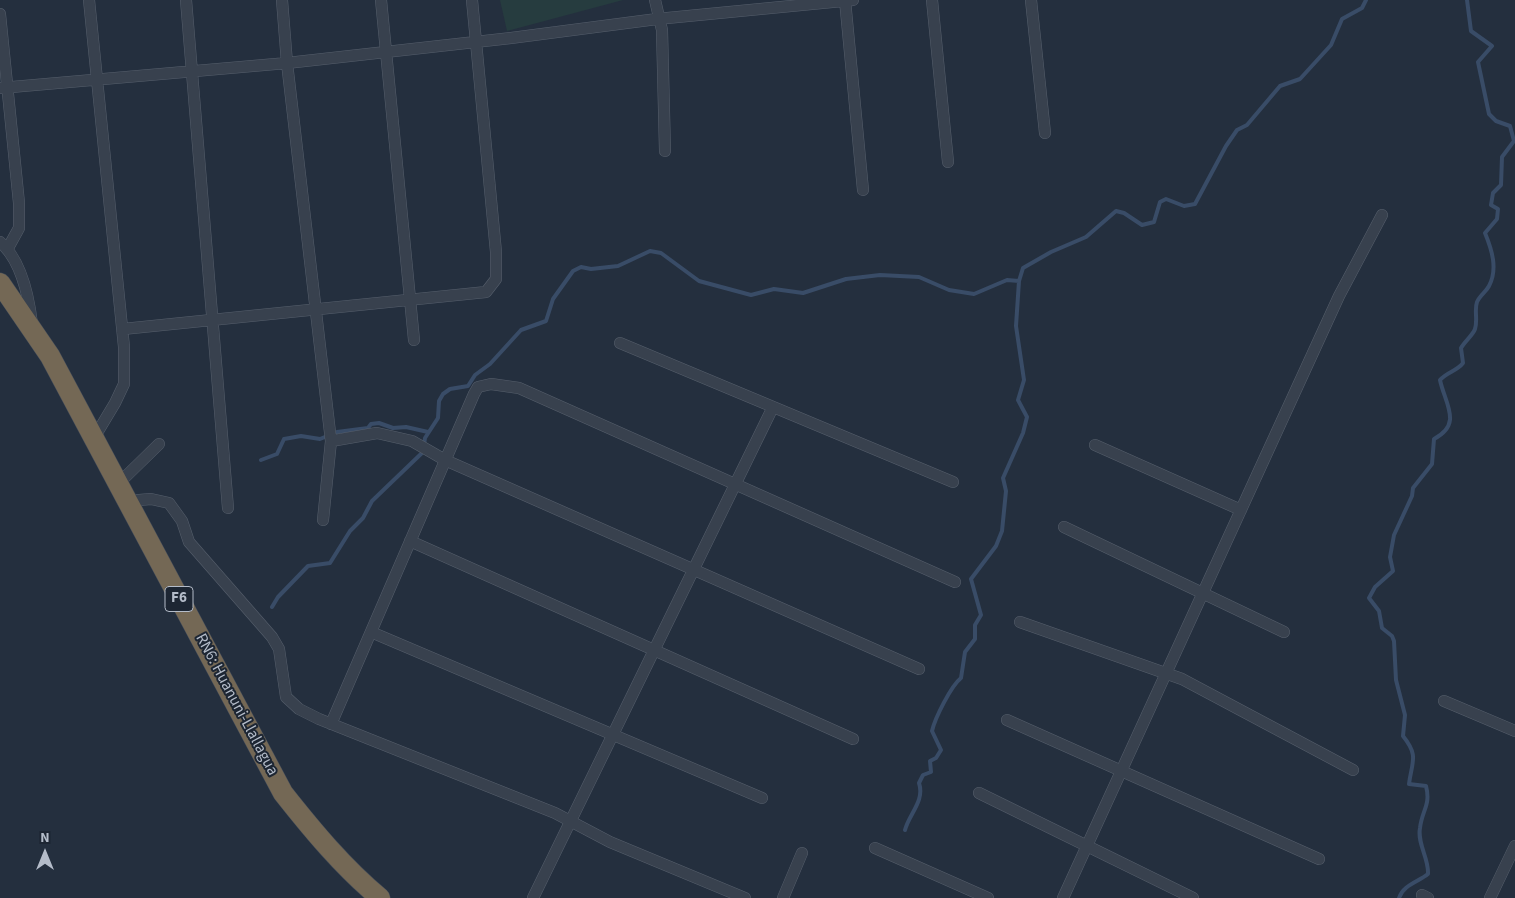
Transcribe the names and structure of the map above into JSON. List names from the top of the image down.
{
  "streets": {
    "highway": ["F6", "RN6: Huanuni-Llallagua"]
  },
  "north": "top"
}
